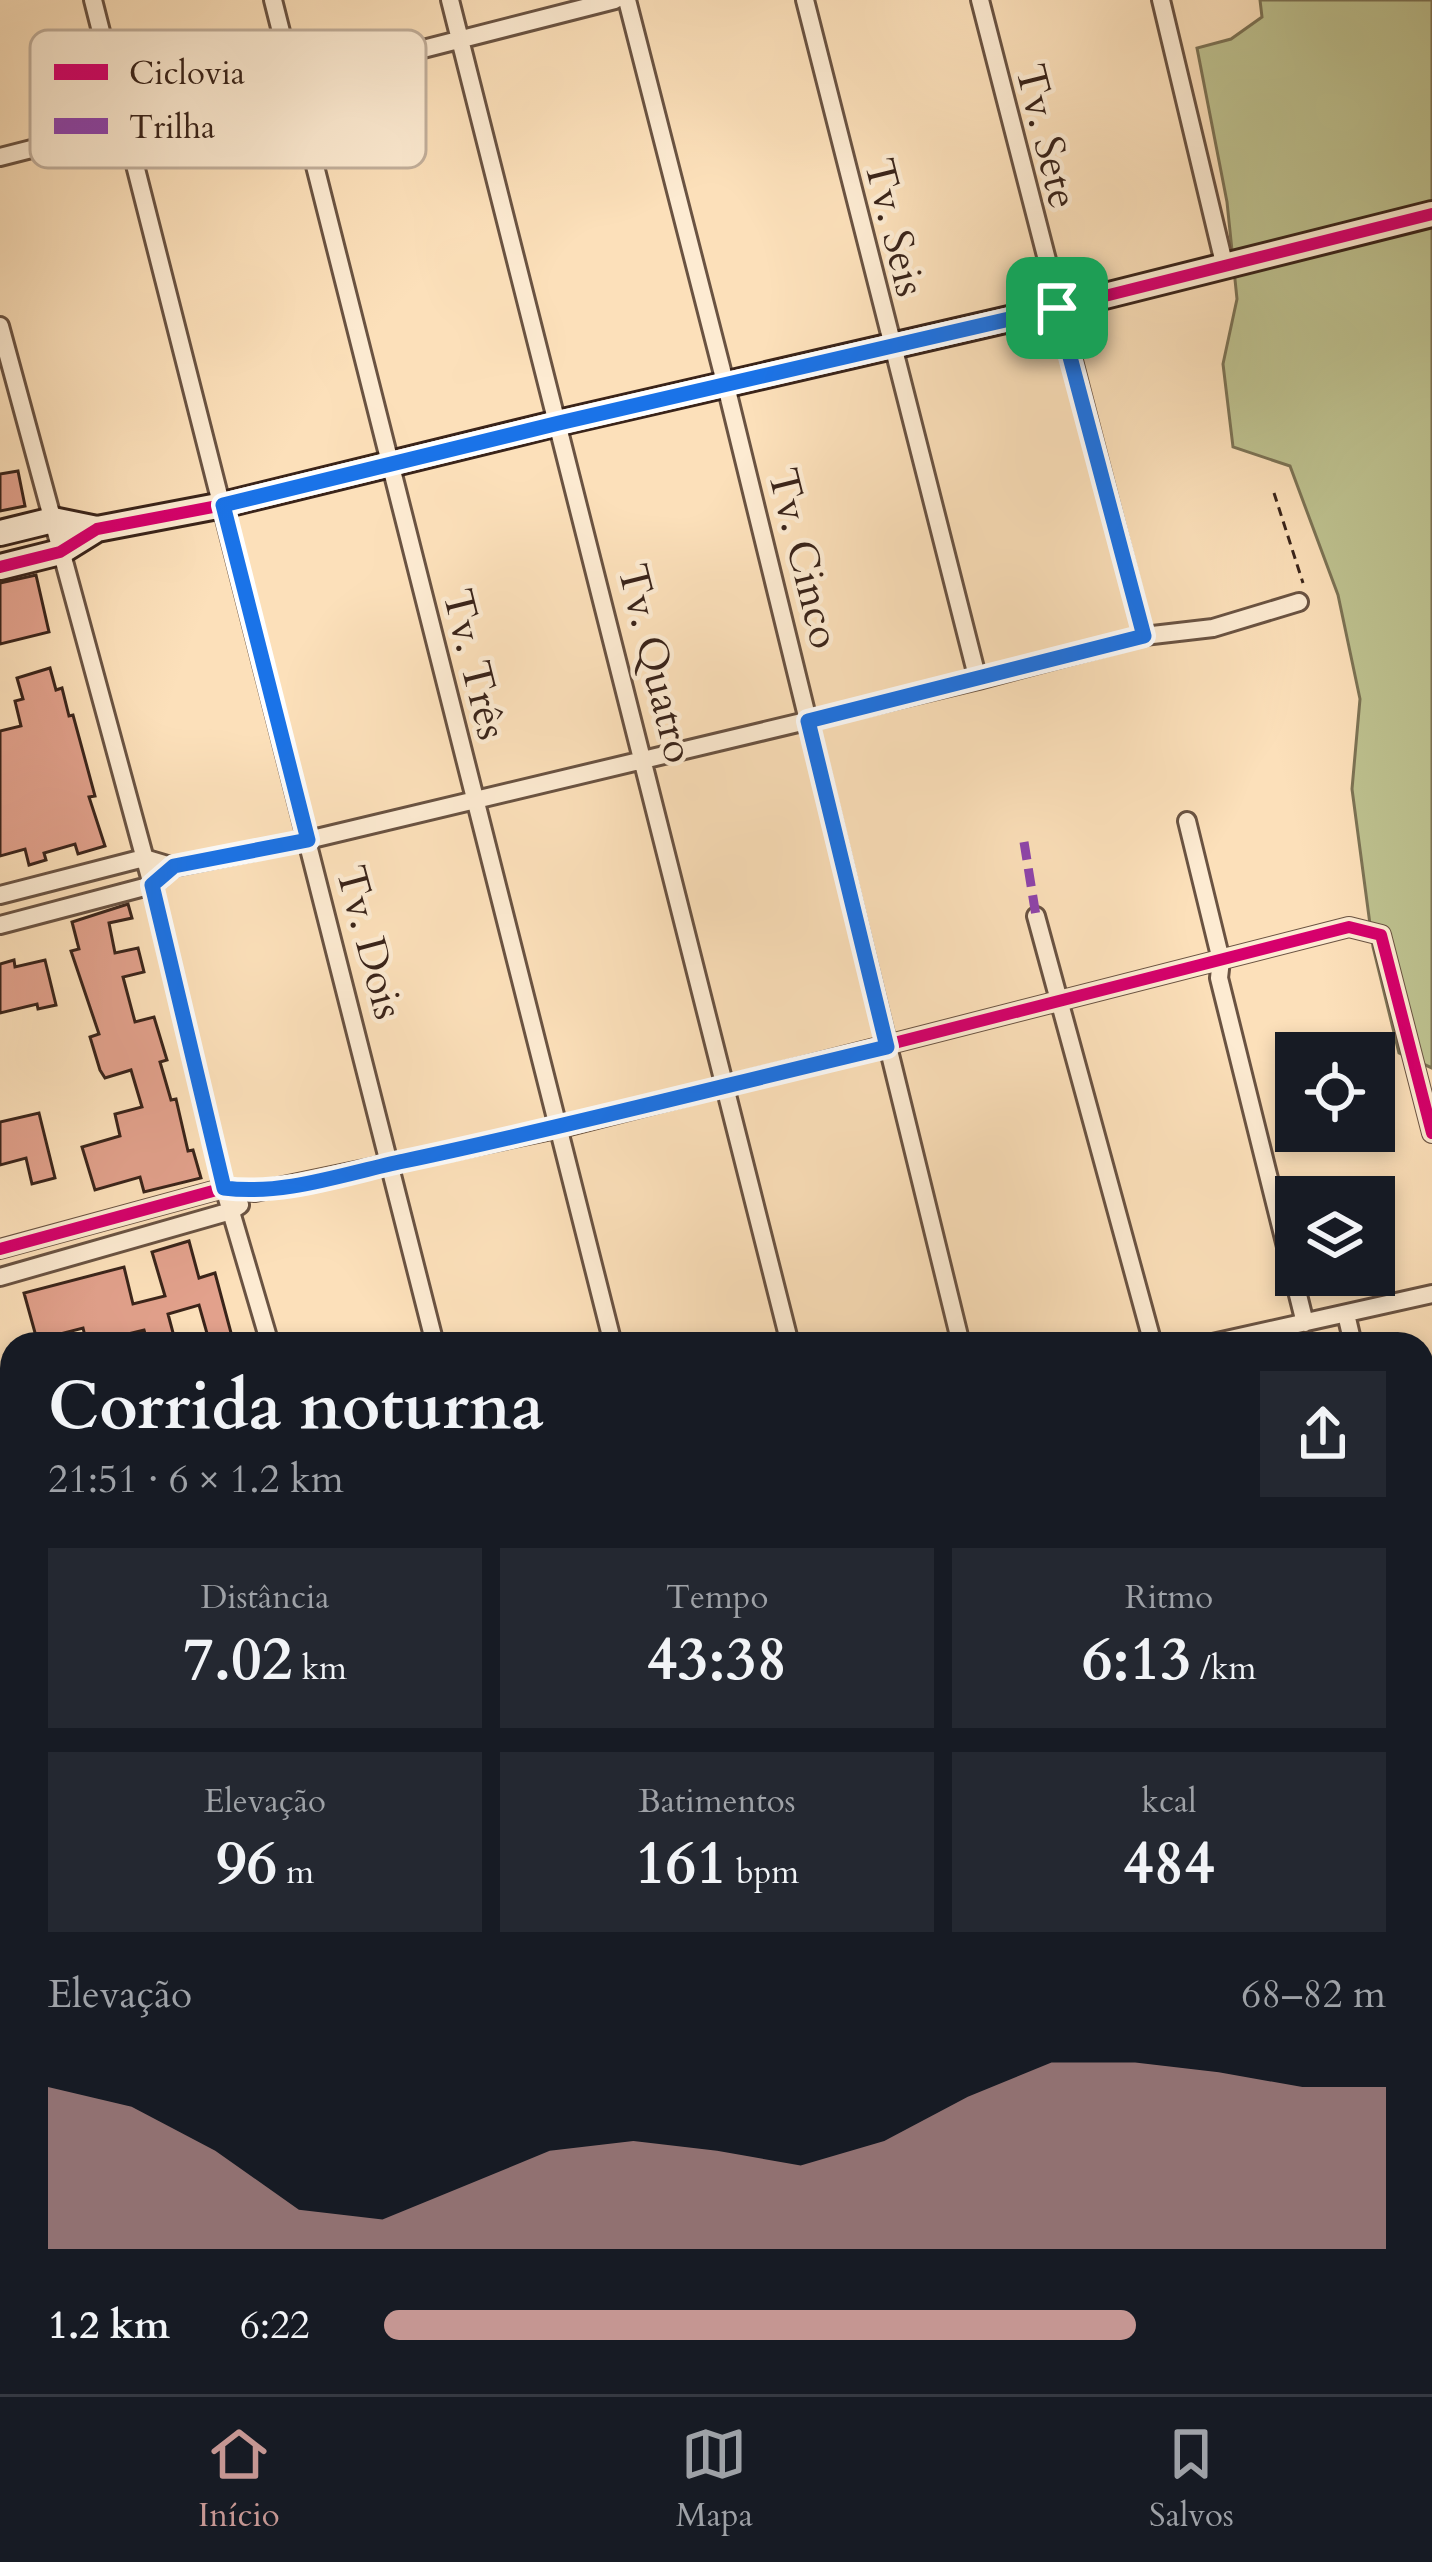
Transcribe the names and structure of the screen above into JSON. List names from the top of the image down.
{
  "streets": {
    "street": [
      "Tv. Sete",
      "Tv. Seis",
      "Tv. Cinco",
      "Tv. Quatro",
      "Tv. Três",
      "Tv. Dois"
    ]
  },
  "legend": ["Ciclovia", "Trilha"],
  "page": {
    "heading": ["Corrida noturna", "21:51 · 6 × 1.2 km"],
    "stats": [
      ["Distância", "7.02 km"],
      ["Tempo", "43:38"],
      ["Ritmo", "6:13 /km"],
      ["Elevação", "96 m"],
      ["Batimentos", "161 bpm"],
      ["kcal", "484"]
    ],
    "chart": ["Elevação", "68–82 m"],
    "list": [
      {
        "name": "1.2 km",
        "note": "6:22"
      }
    ],
    "tabs": ["Início", "Mapa", "Salvos"]
  }
}
